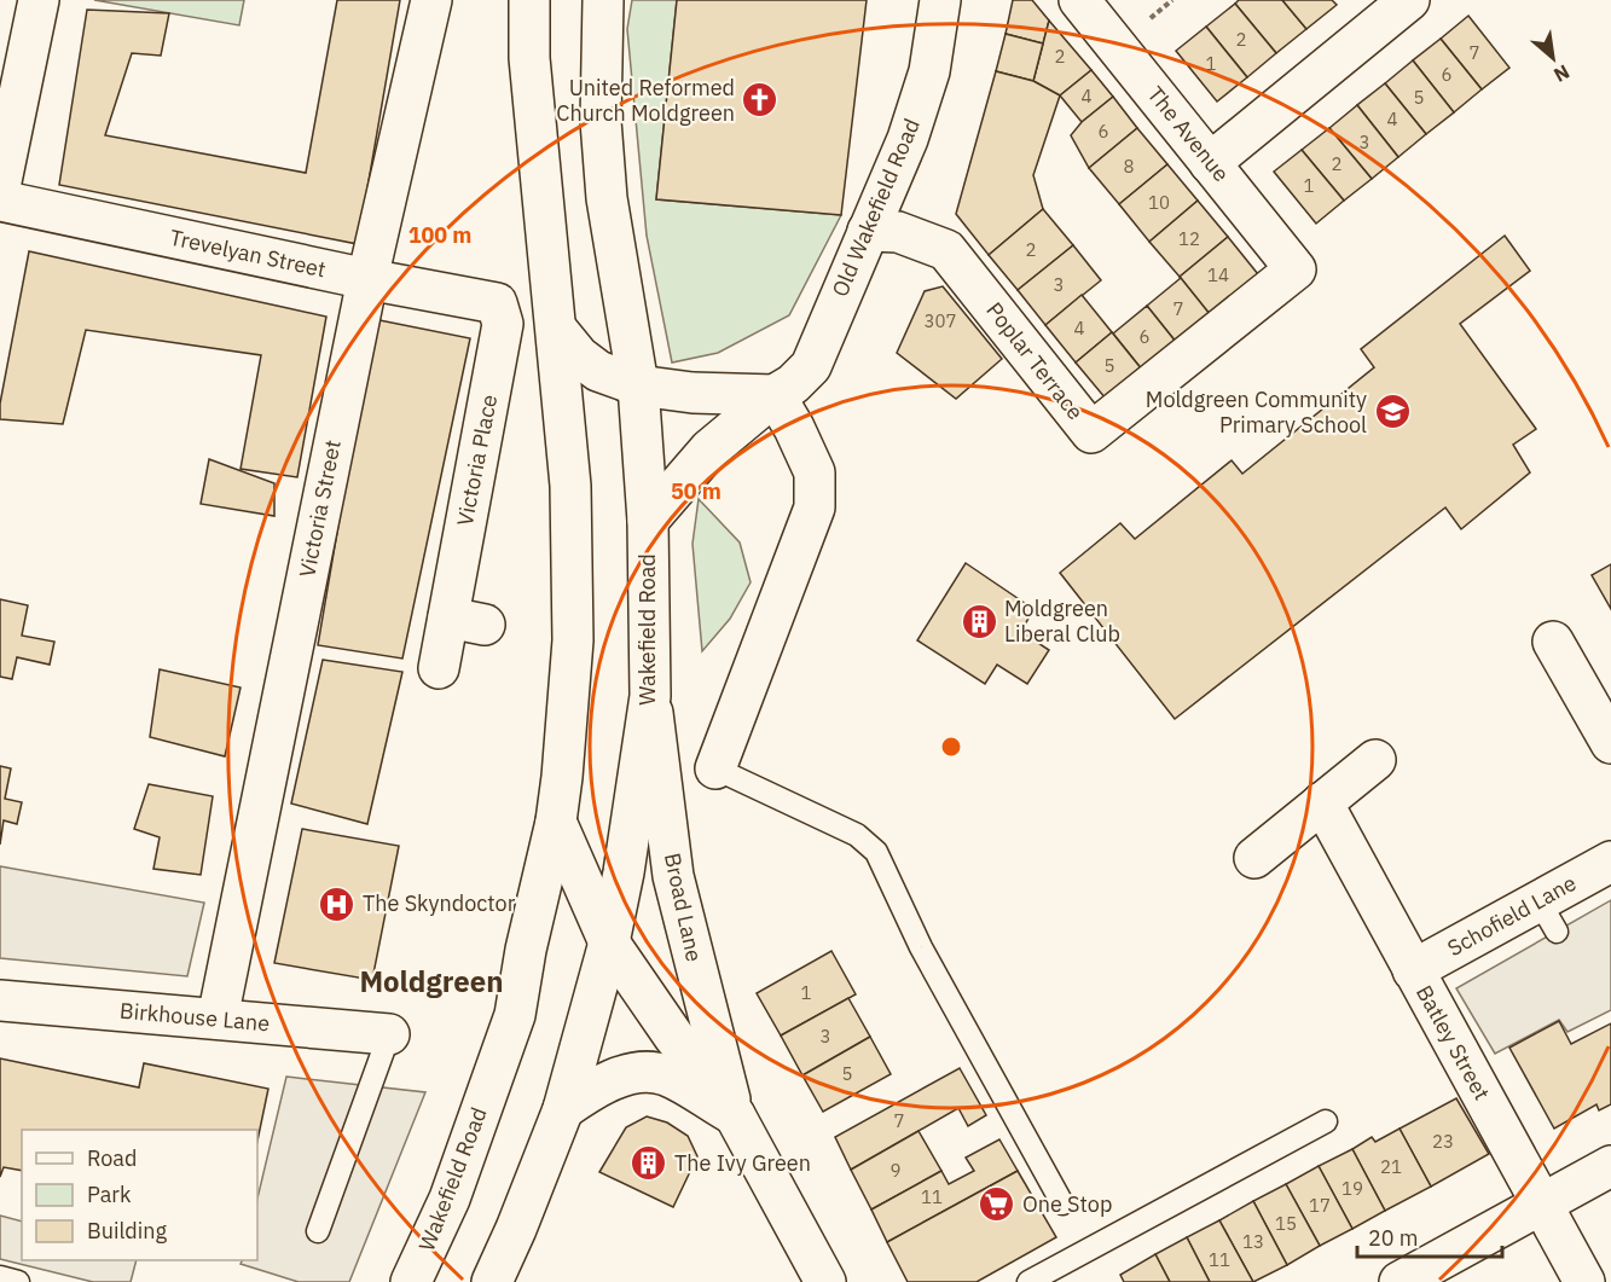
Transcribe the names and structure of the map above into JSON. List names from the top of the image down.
{
  "streets": {
    "main road": [
      "The Avenue",
      "Old Wakefield Road",
      "Trevelyan Street",
      "Poplar Terrace",
      "Victoria Place",
      "Victoria Street",
      "Wakefield Road",
      "Broad Lane",
      "Schofield Lane",
      "Birkhouse Lane",
      "Batley Street"
    ]
  },
  "crossings": [
    ["The Avenue", "Poplar Terrace"],
    ["Old Wakefield Road", "Poplar Terrace"],
    ["Old Wakefield Road", "Wakefield Road"],
    ["Trevelyan Street", "Victoria Place"],
    ["Trevelyan Street", "Victoria Street"],
    ["Victoria Street", "Birkhouse Lane"],
    ["Wakefield Road", "Broad Lane"],
    ["Schofield Lane", "Batley Street"]
  ],
  "districts": ["Moldgreen"],
  "places": {
    "church": ["United Reformed Church Moldgreen"],
    "school or university": ["Moldgreen Community Primary School"],
    "building": ["Moldgreen Liberal Club", "The Ivy Green"],
    "hospital": ["The Skyndoctor"],
    "supermarket": ["One Stop"]
  },
  "house_numbers": [
    "2",
    "7",
    "2",
    "1",
    "6",
    "4",
    "5",
    "4",
    "6",
    "3",
    "2",
    "8",
    "1",
    "10",
    "12",
    "2",
    "14",
    "3",
    "7",
    "307",
    "4",
    "6",
    "5",
    "1",
    "3",
    "5",
    "7",
    "23",
    "21",
    "9",
    "19",
    "11",
    "17",
    "15",
    "13",
    "11"
  ],
  "legend": ["Road", "Park", "Building"],
  "scale_bar": "20 m",
  "north": "bottom right",
  "rings": ["100 m", "50 m"]
}
